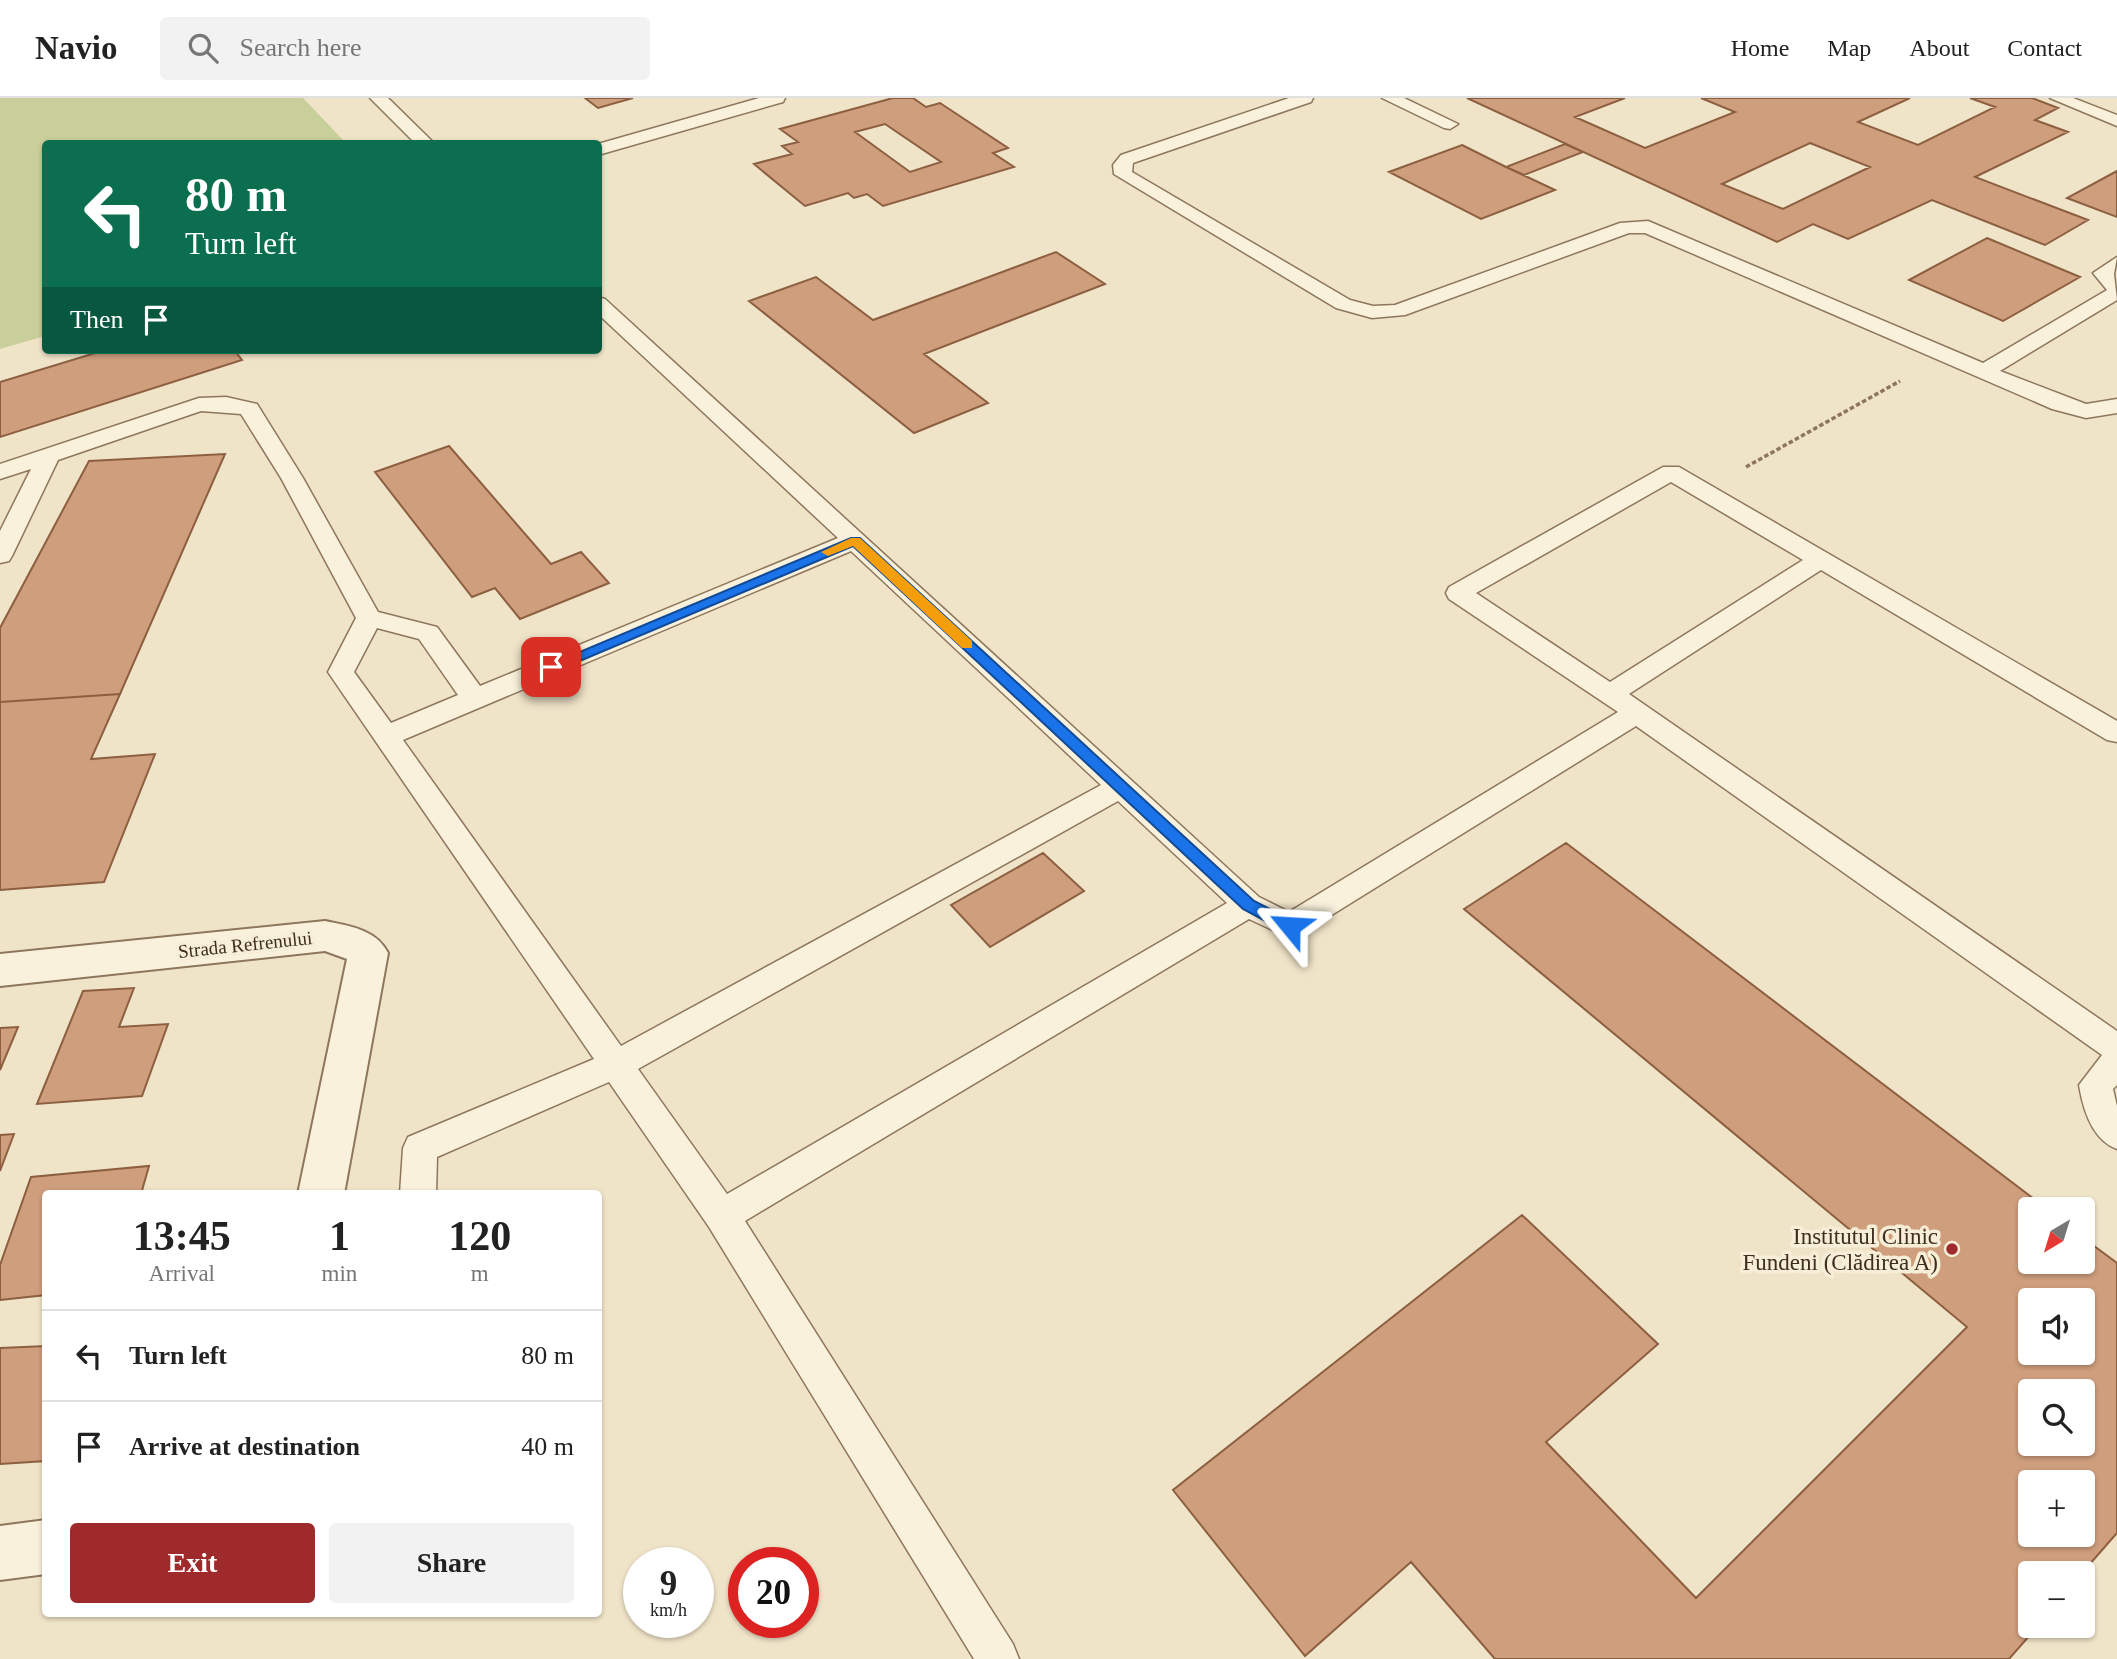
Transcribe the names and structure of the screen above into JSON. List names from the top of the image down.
{
  "streets": {
    "street": ["Strada Refrenului"]
  },
  "places": ["Institutul Clinic Fundeni (Clădirea A)"],
  "north": "bottom left",
  "page": {
    "header": "Navio",
    "search": "Search here",
    "nav": [
      "Home",
      "Map",
      "About",
      "Contact"
    ],
    "turn": ["80 m", "Turn left"],
    "then": "Then",
    "eta": [
      "13:45",
      "Arrival",
      "1",
      "min",
      "120",
      "m"
    ],
    "map_buttons": ["+", "−"],
    "list": [
      {
        "name": "Turn left",
        "value": "80 m"
      },
      {
        "name": "Arrive at destination",
        "value": "40 m"
      }
    ],
    "buttons": ["Exit", "Share"],
    "speed": "9 km/h",
    "limit": "20"
  }
}
